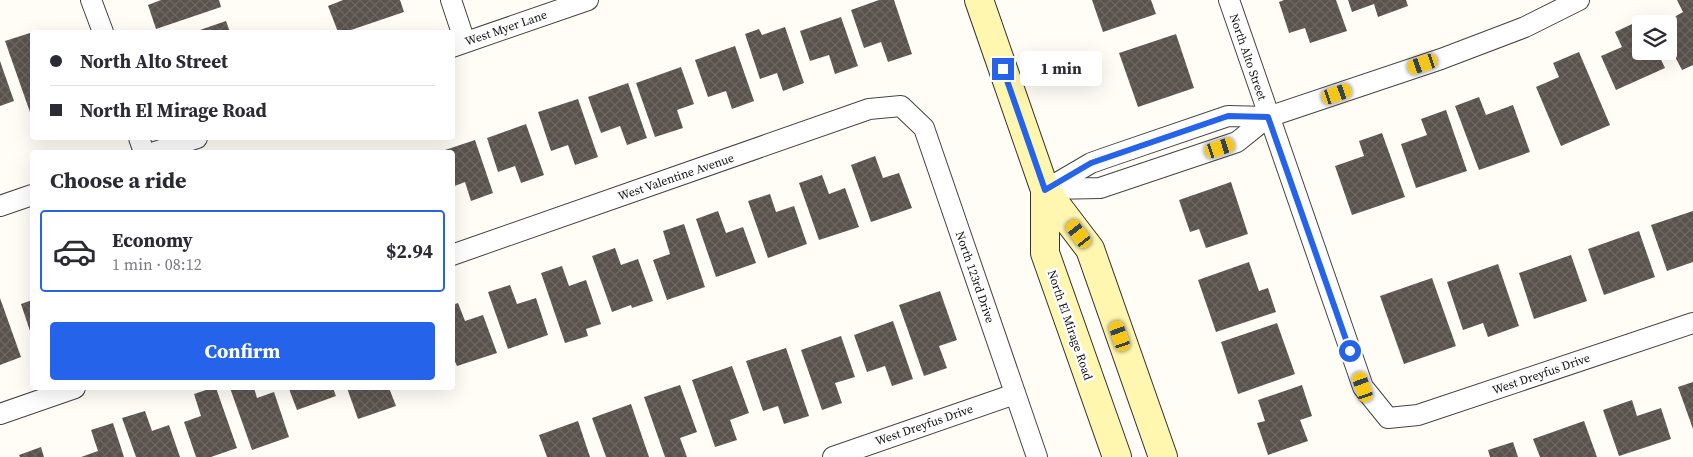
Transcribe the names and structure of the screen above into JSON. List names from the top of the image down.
{
  "streets": {
    "main road": ["North El Mirage Road"],
    "street": [
      "West Myer Lane",
      "North Alto Street",
      "West Valentine Avenue",
      "North 123rd Drive",
      "West Dreyfus Drive"
    ]
  },
  "crossings": [
    ["North Alto Street", "West Dreyfus Drive"],
    ["West Valentine Avenue", "North 123rd Drive"],
    ["North 123rd Drive", "West Dreyfus Drive"]
  ],
  "page": {
    "banner": ["North Alto Street", "North El Mirage Road"],
    "bubble": "1 min",
    "heading": "Choose a ride",
    "list": [
      {
        "name": "Economy",
        "note": "1 min · 08:12",
        "value": "$2.94"
      }
    ],
    "buttons": "Confirm"
  }
}
